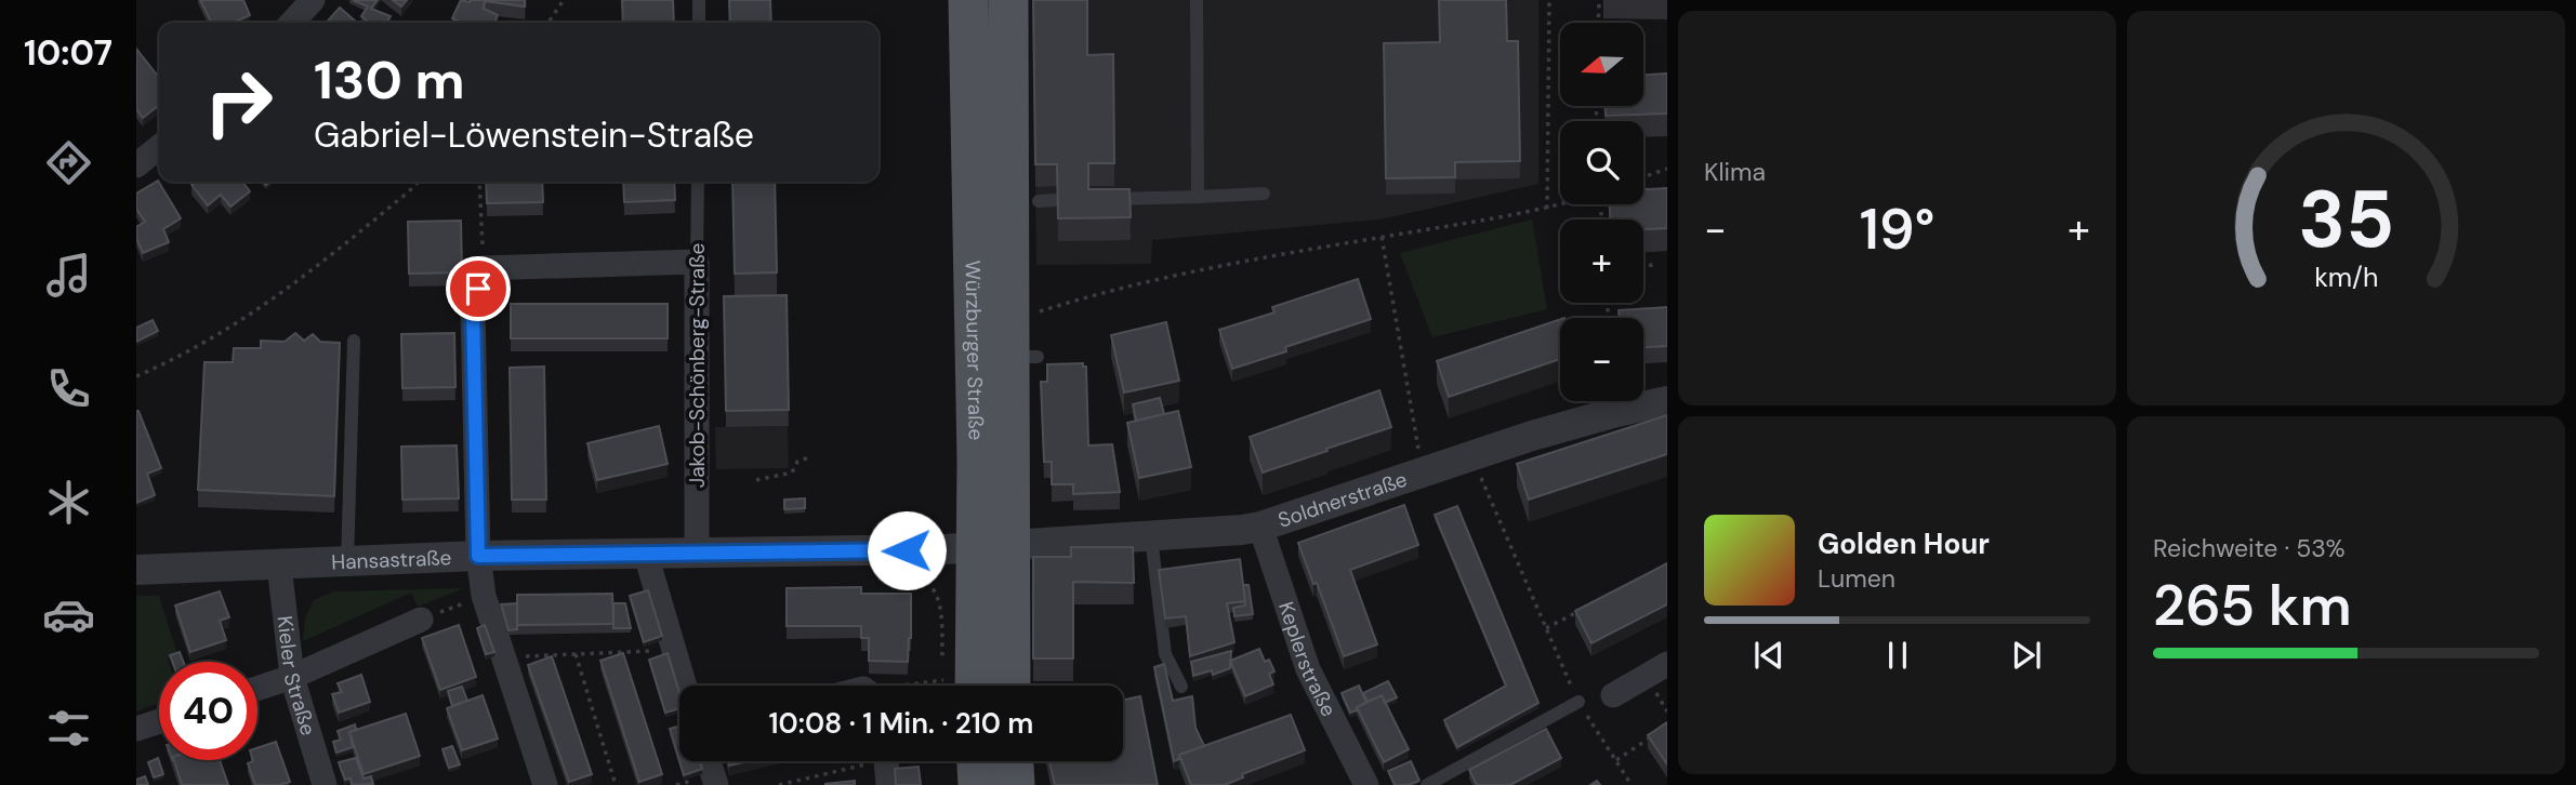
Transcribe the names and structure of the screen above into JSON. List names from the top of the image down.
{
  "streets": {
    "main road": ["Würzburger Straße"],
    "street": [
      "Jakob-Schönberg-Straße",
      "Soldnerstraße",
      "Hansastraße",
      "Keplerstraße",
      "Kieler Straße"
    ]
  },
  "crossings": [
    ["Würzburger Straße", "Soldnerstraße"],
    ["Würzburger Straße", "Hansastraße"],
    ["Jakob-Schönberg-Straße", "Hansastraße"],
    ["Soldnerstraße", "Hansastraße"],
    ["Soldnerstraße", "Keplerstraße"],
    ["Hansastraße", "Kieler Straße"]
  ],
  "north": "left",
  "page": {
    "tabs": "10:07",
    "tile": [
      "Klima",
      ["Reichweite · 53%", "265 km"]
    ],
    "map_buttons": ["+", "−"],
    "turn": ["130 m", "Gabriel-Löwenstein-Straße"],
    "heat": ["−", "19°", "+"],
    "song": ["Golden Hour", "Lumen"],
    "limit": "40",
    "trip": "10:08 · 1 Min. · 210 m",
    "gauge": ["35", "km/h"]
  }
}
